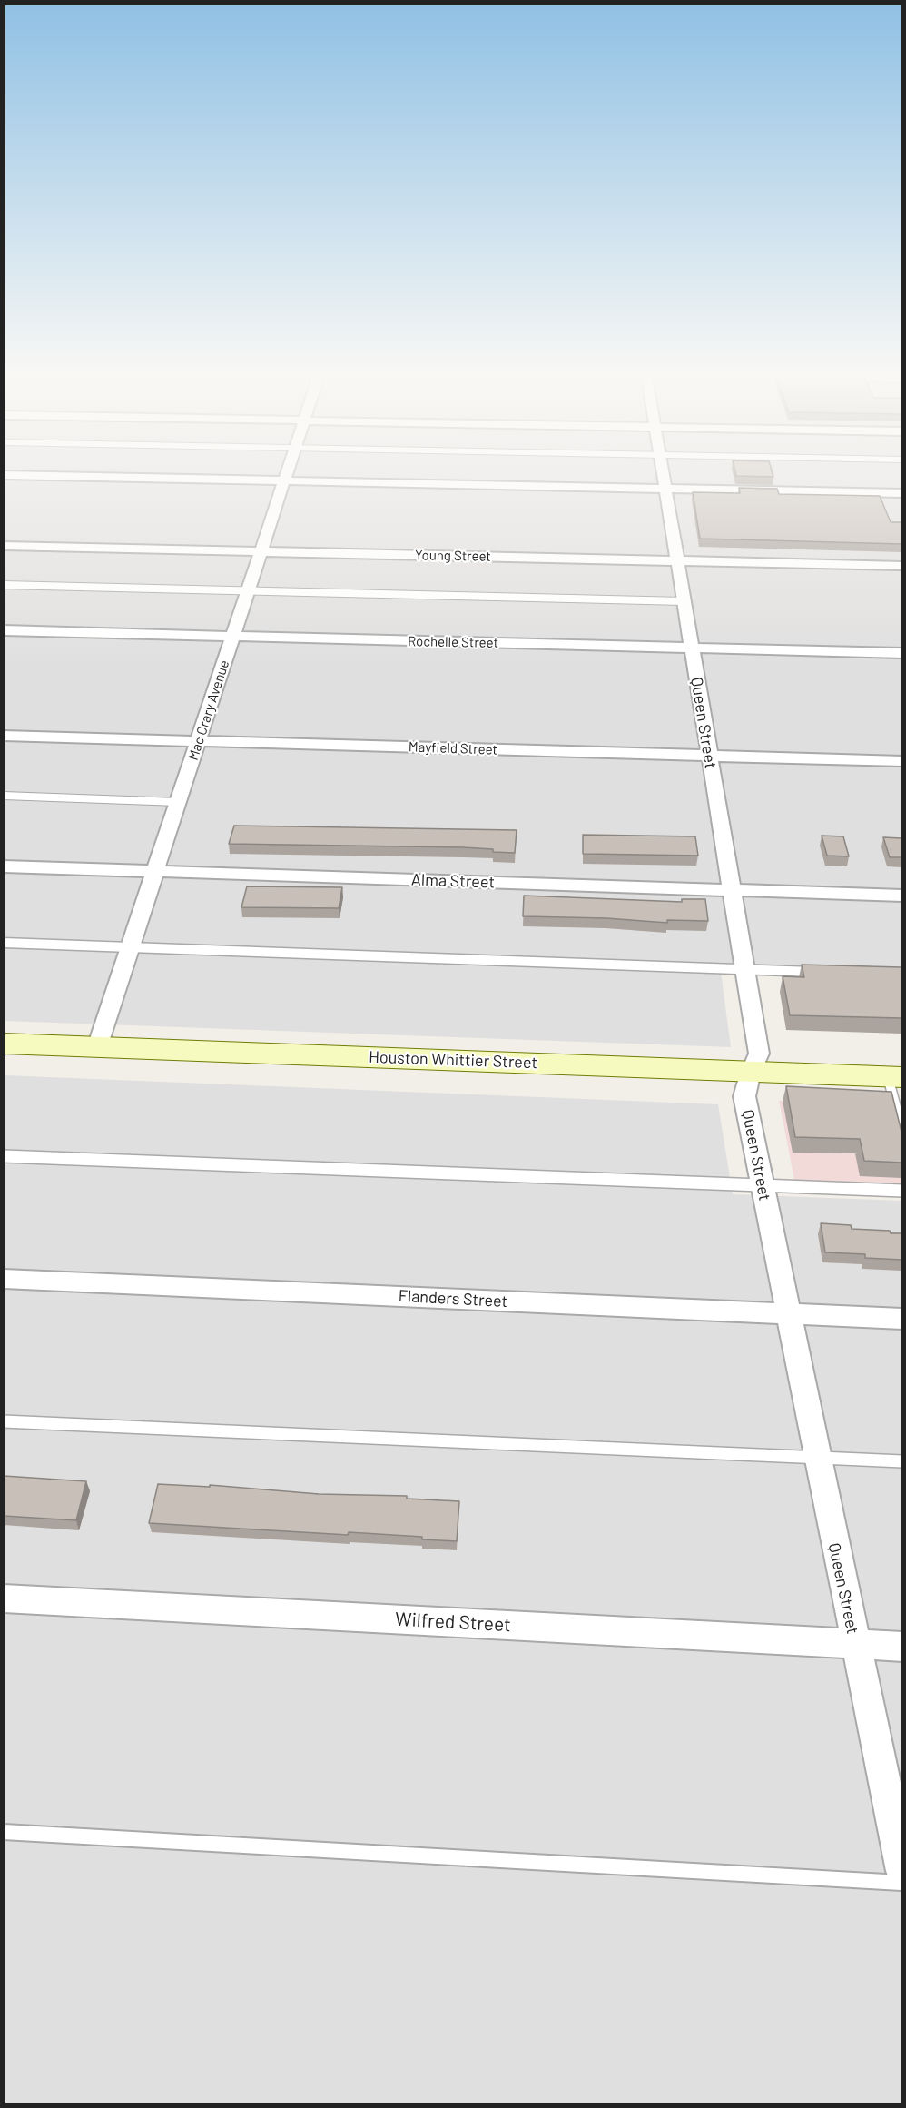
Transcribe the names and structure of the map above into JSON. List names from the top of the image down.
{
  "streets": {
    "street": [
      "Young Street",
      "Rochelle Street",
      "Mac Crary Avenue",
      "Queen Street",
      "Mayfield Street",
      "Alma Street",
      "Houston Whittier Street",
      "Flanders Street",
      "Wilfred Street"
    ]
  },
  "crossings": [
    ["Young Street", "Mac Crary Avenue"],
    ["Young Street", "Queen Street"],
    ["Rochelle Street", "Mac Crary Avenue"],
    ["Rochelle Street", "Queen Street"],
    ["Mac Crary Avenue", "Mayfield Street"],
    ["Mac Crary Avenue", "Alma Street"],
    ["Mac Crary Avenue", "Houston Whittier Street"],
    ["Queen Street", "Mayfield Street"],
    ["Queen Street", "Alma Street"],
    ["Queen Street", "Houston Whittier Street"],
    ["Queen Street", "Flanders Street"],
    ["Queen Street", "Wilfred Street"]
  ]
}
